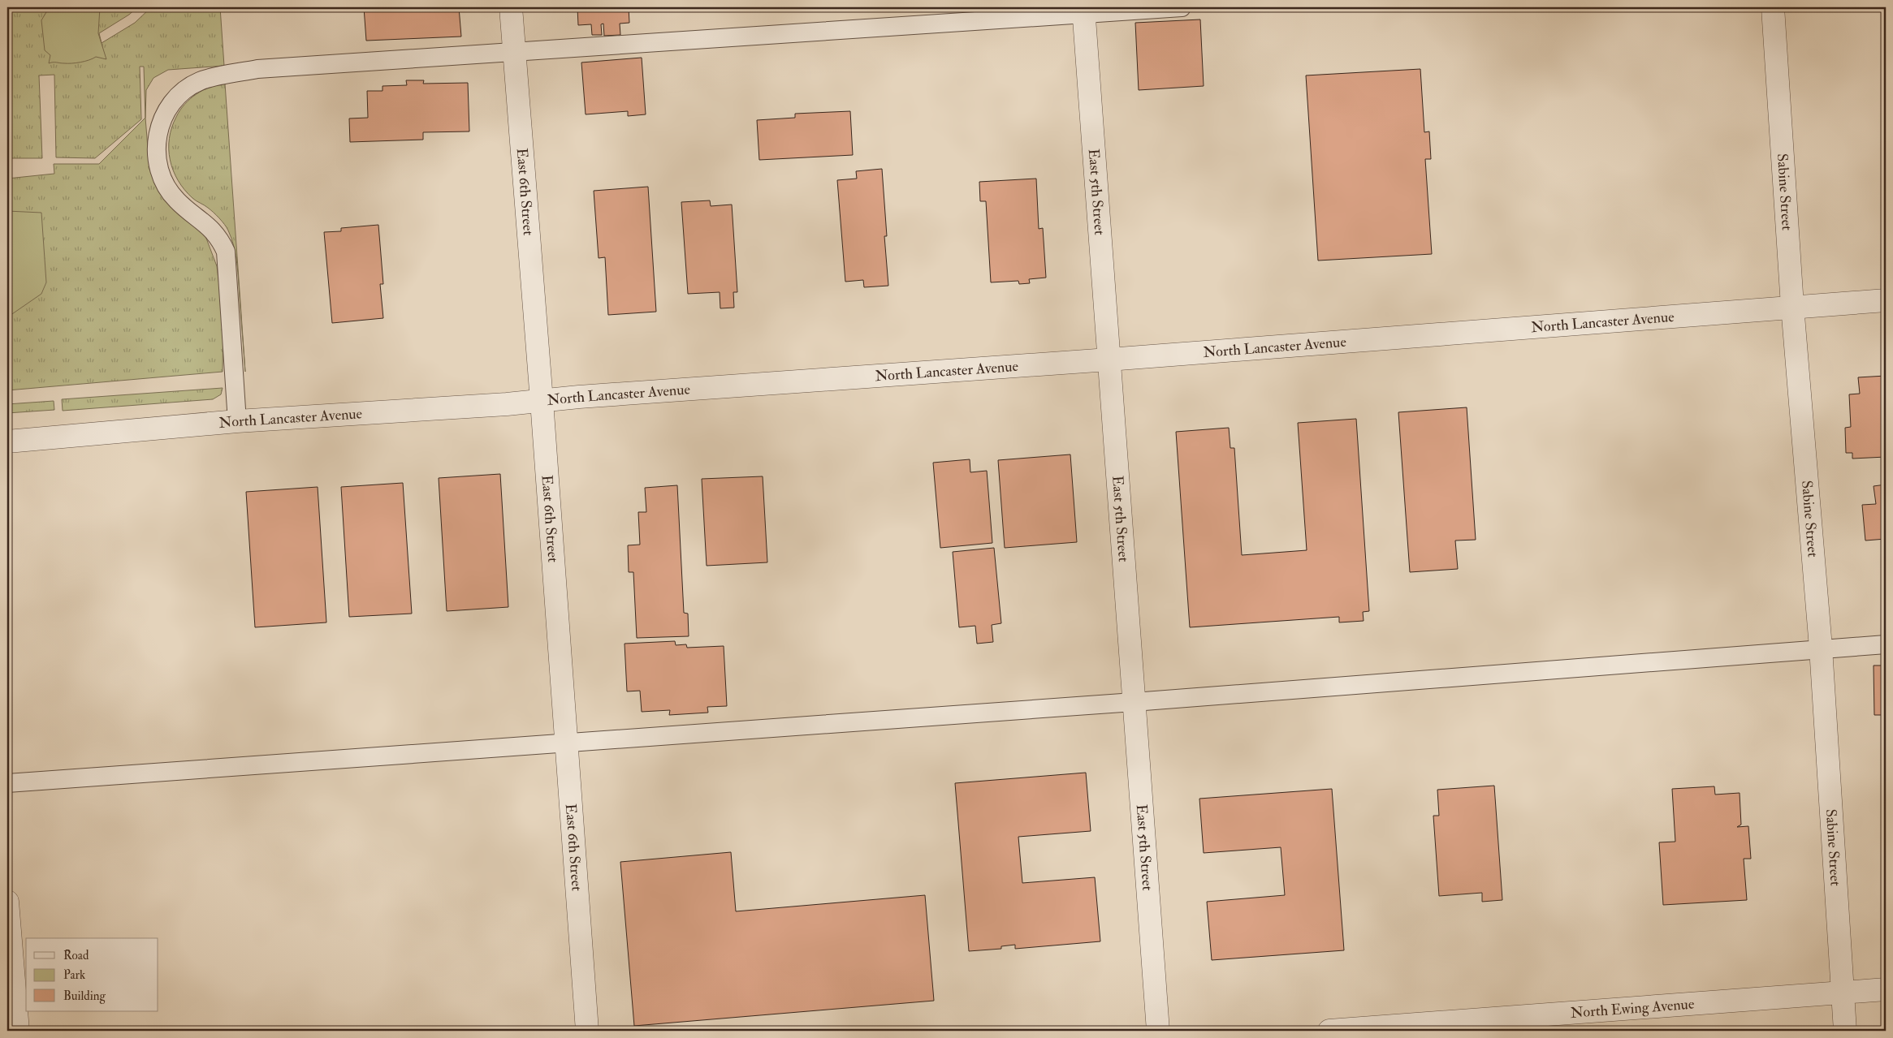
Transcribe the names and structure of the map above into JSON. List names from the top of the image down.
{
  "streets": {
    "street": [
      "East 6th Street",
      "East 5th Street",
      "Sabine Street",
      "North Lancaster Avenue",
      "North Ewing Avenue"
    ]
  },
  "crossings": [
    ["East 6th Street", "North Lancaster Avenue"],
    ["East 5th Street", "North Lancaster Avenue"],
    ["Sabine Street", "North Lancaster Avenue"],
    ["Sabine Street", "North Ewing Avenue"]
  ],
  "legend": ["Road", "Park", "Building"]
}
